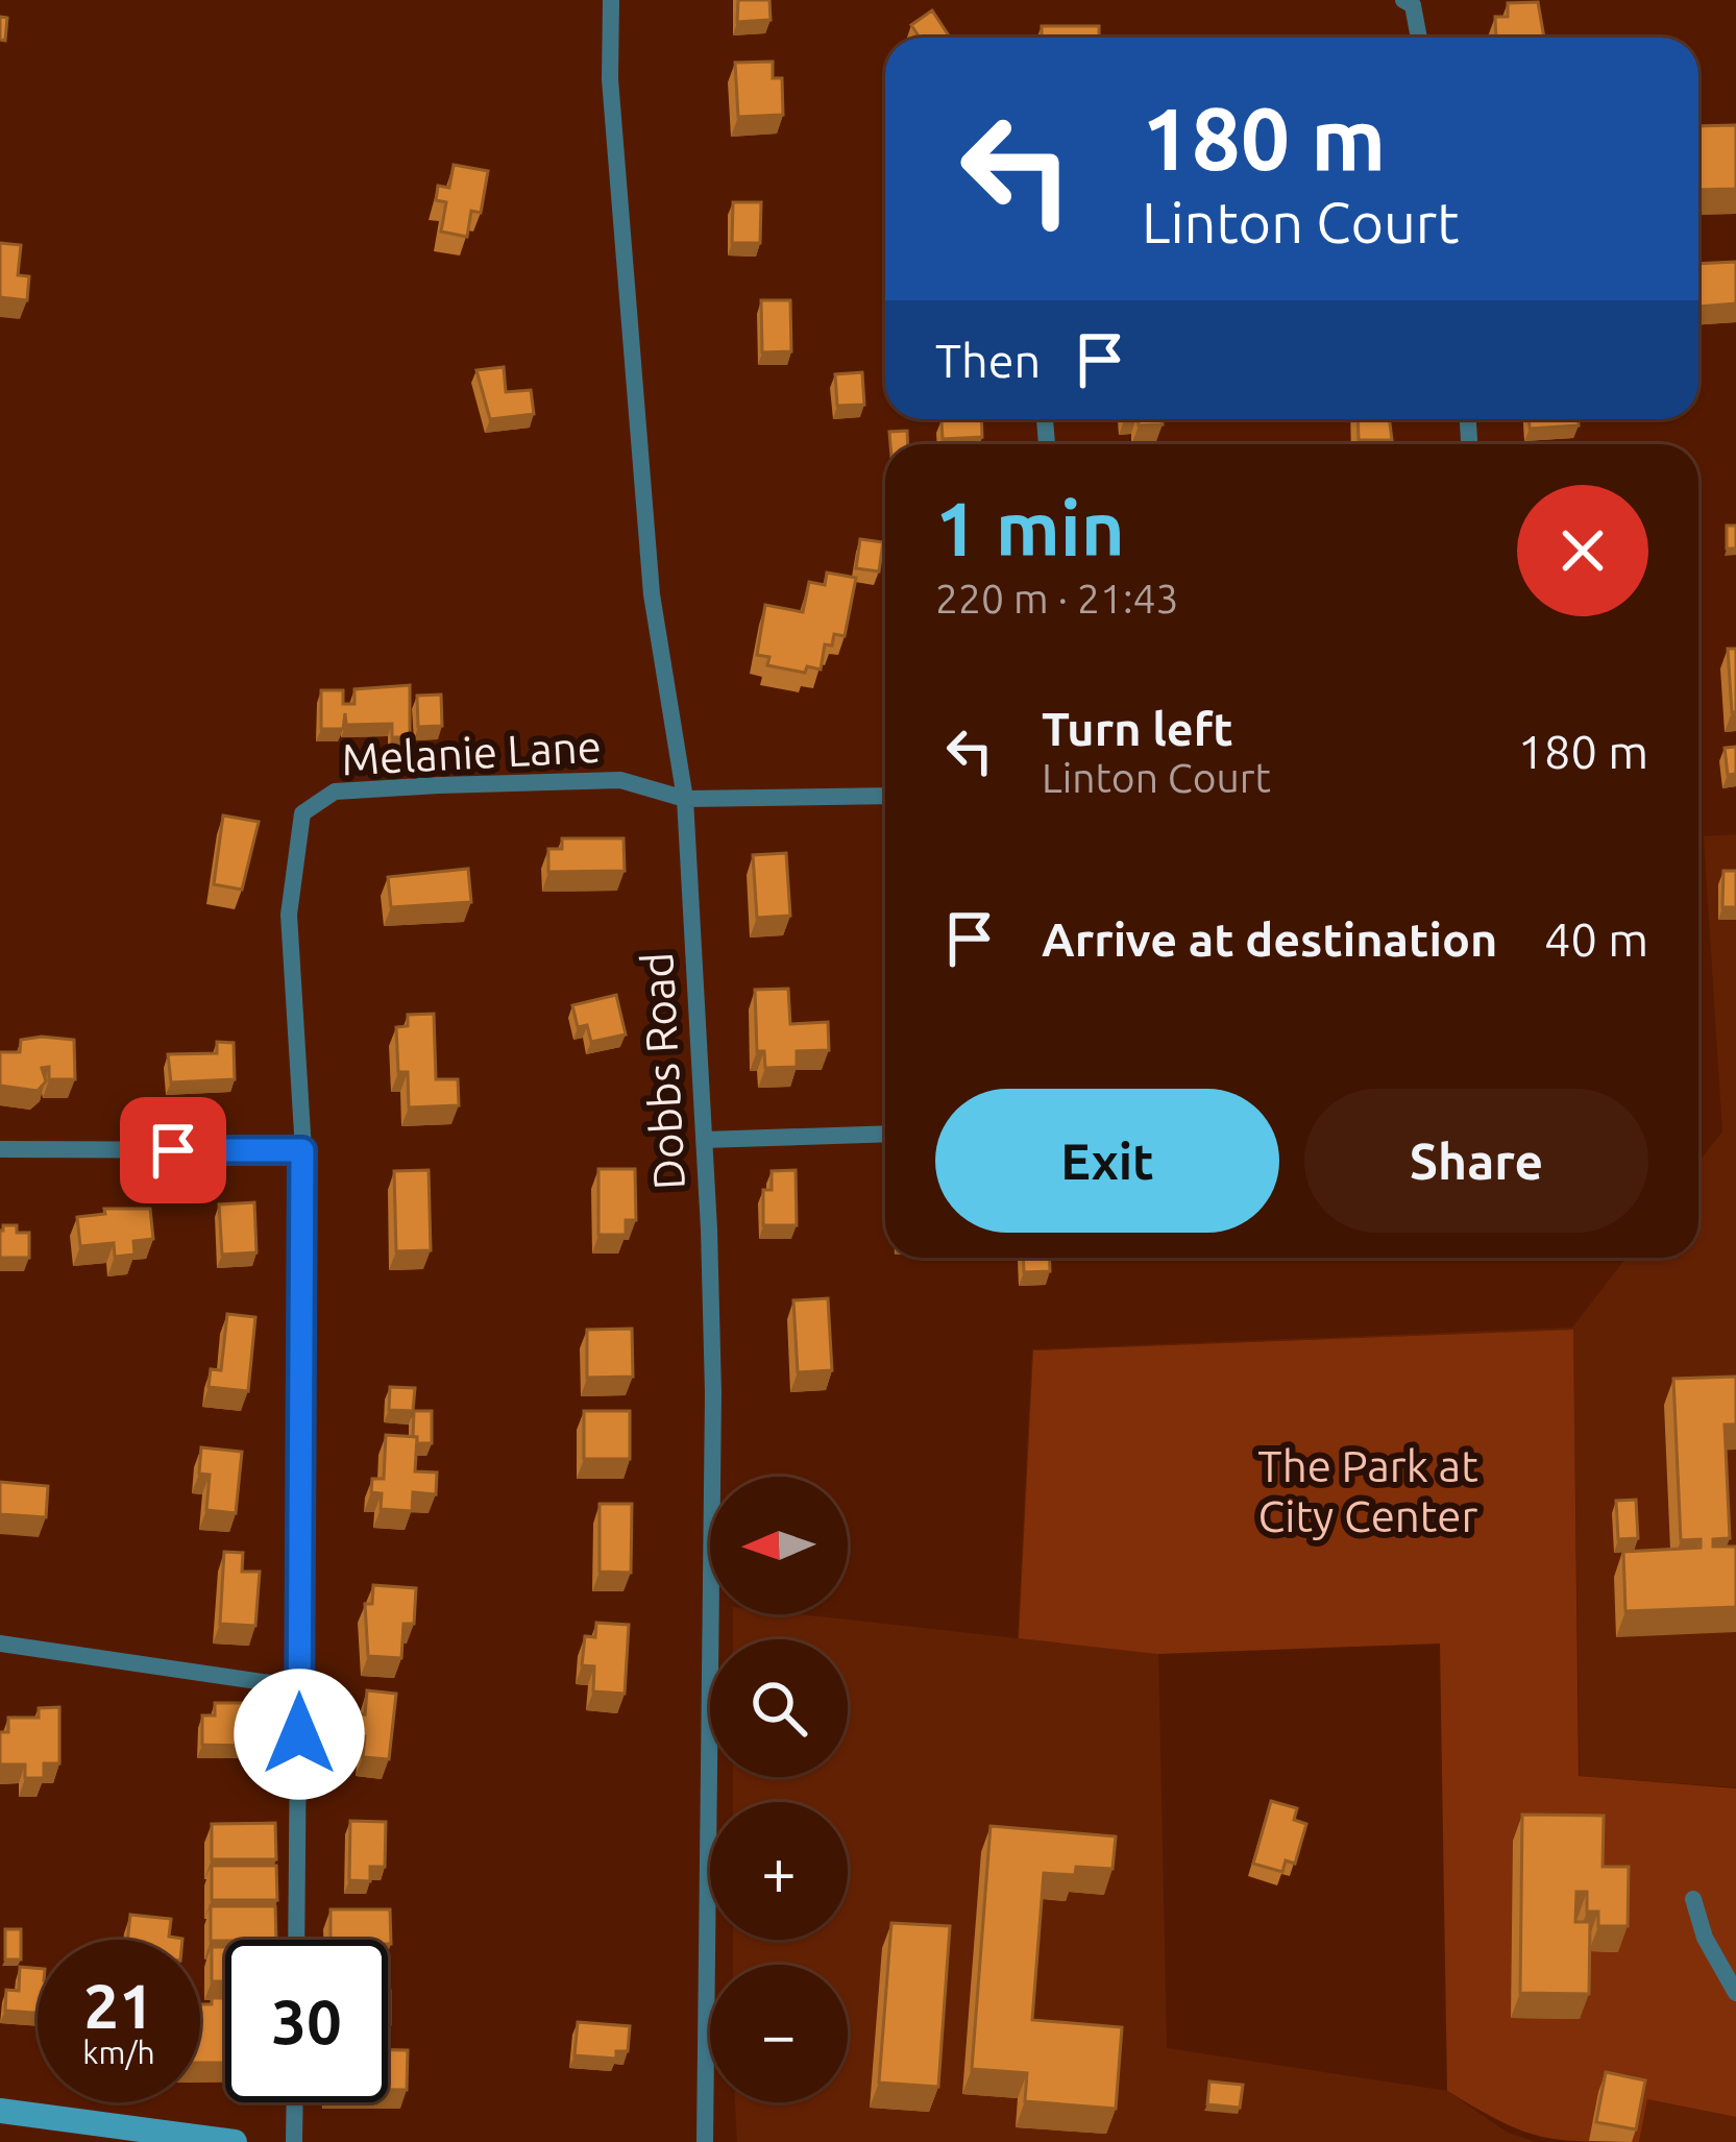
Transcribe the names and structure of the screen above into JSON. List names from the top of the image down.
{
  "streets": {
    "street": ["Melanie Lane", "Dobbs Road"]
  },
  "crossings": [
    ["Melanie Lane", "Dobbs Road"]
  ],
  "parks": ["The Park at City Center"],
  "north": "left",
  "page": {
    "turn": ["180 m", "Linton Court"],
    "then": "Then",
    "heading": ["1 min", "220 m · 21:43"],
    "list": [
      {
        "name": "Turn left",
        "note": "Linton Court",
        "value": "180 m"
      },
      {
        "name": "Arrive at destination",
        "value": "40 m"
      }
    ],
    "buttons": ["Exit", "Share"],
    "map_buttons": ["+", "−"],
    "speed": "21 km/h",
    "limit": "30"
  }
}
